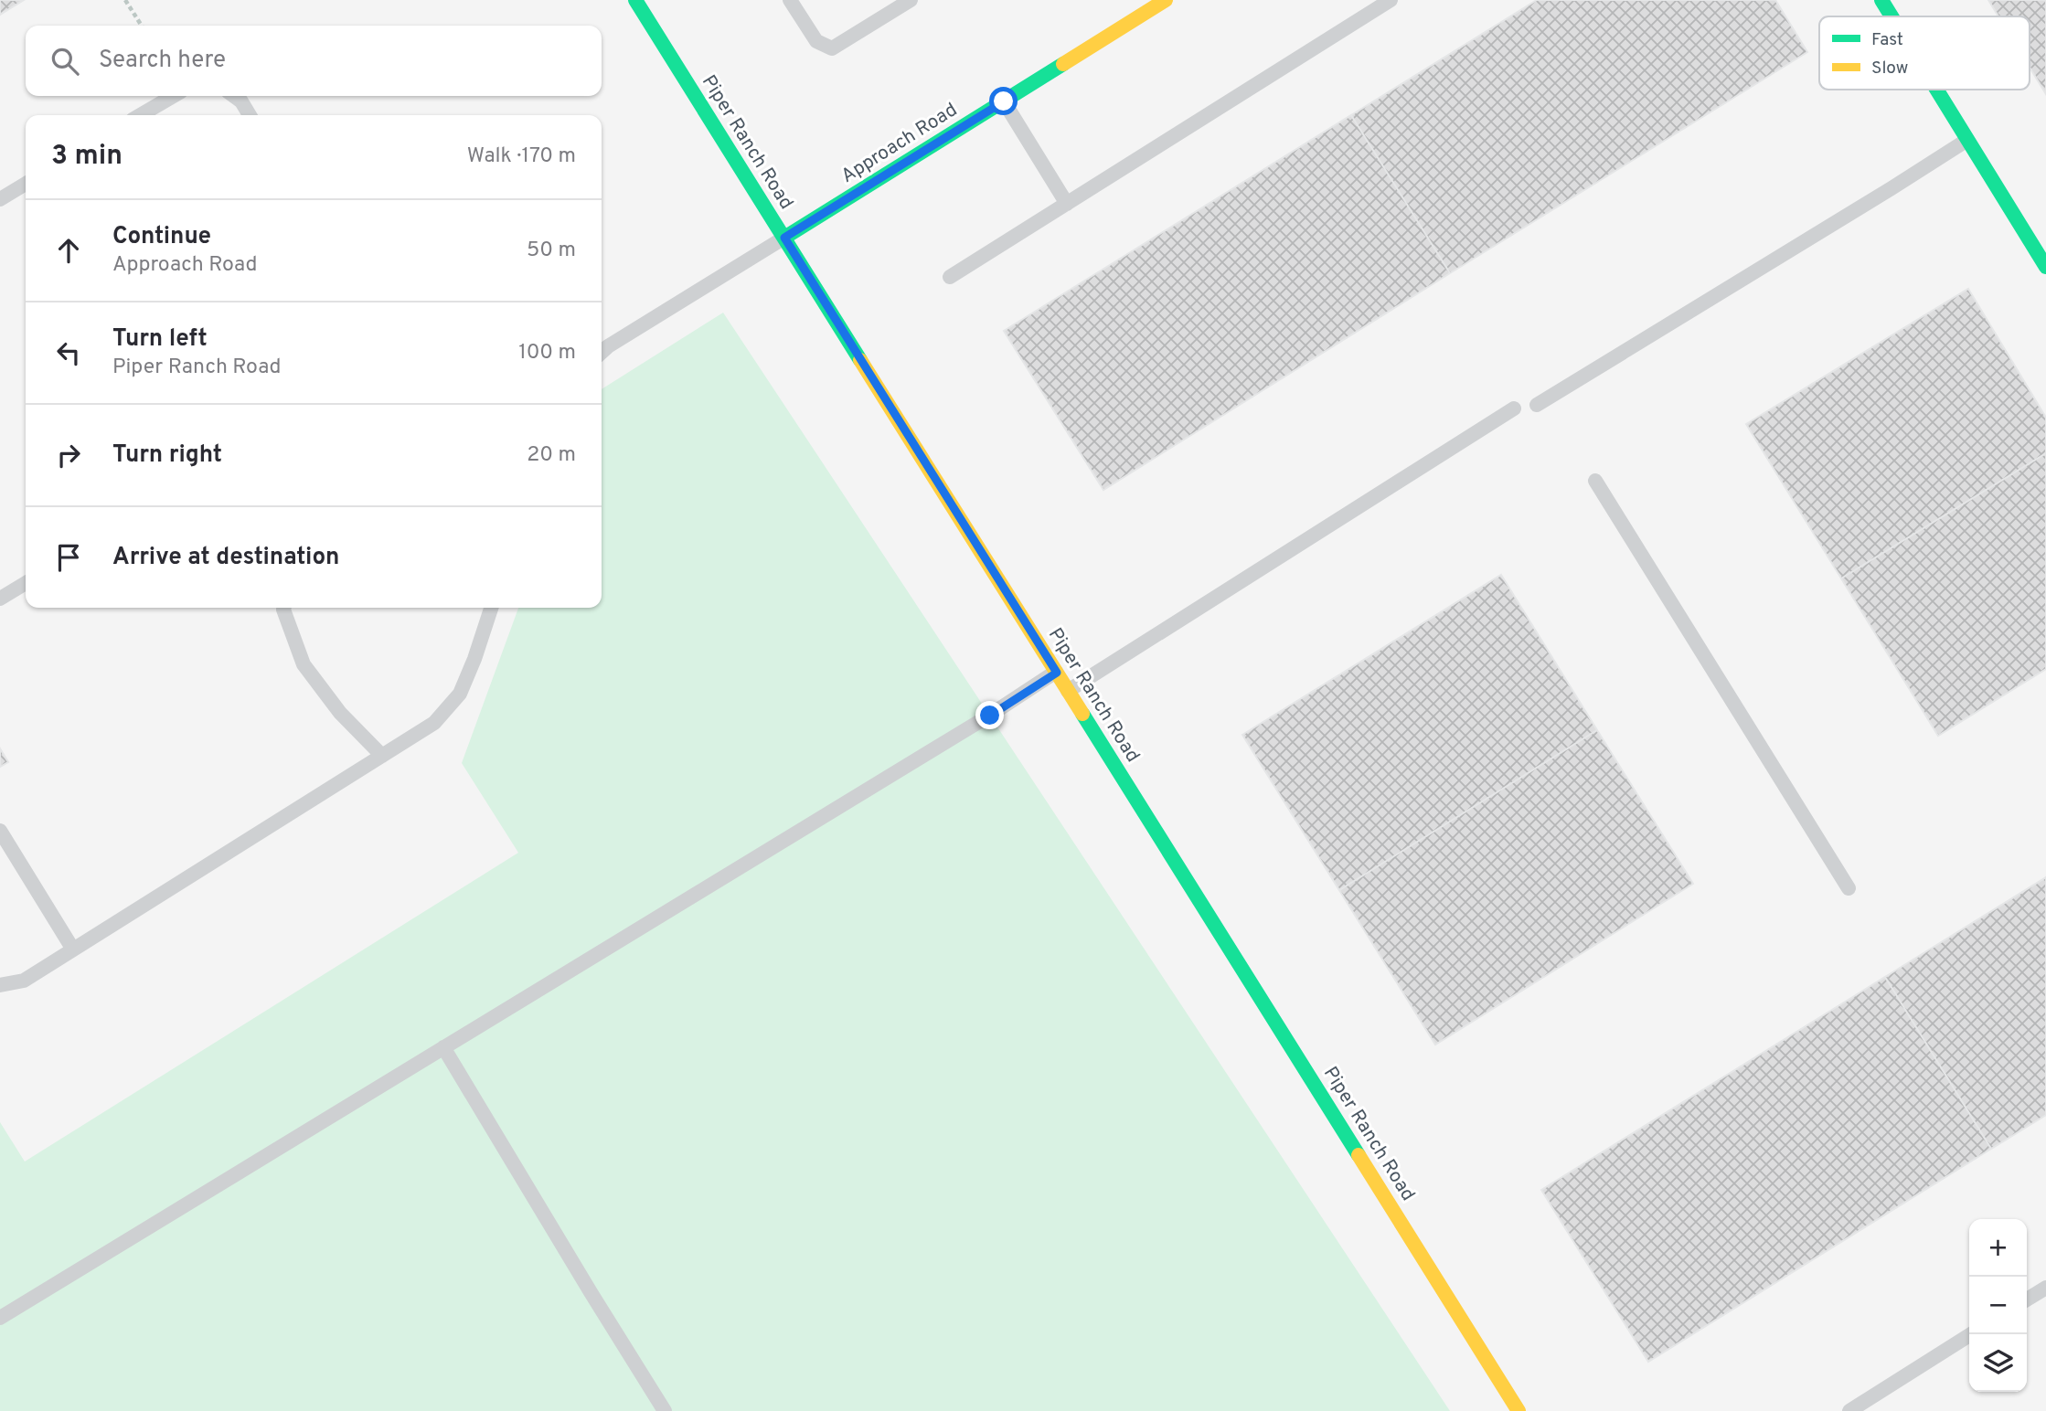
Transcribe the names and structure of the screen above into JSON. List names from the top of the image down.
{
  "streets": {
    "street": ["Piper Ranch Road", "Approach Road"]
  },
  "crossings": [
    ["Piper Ranch Road", "Approach Road"]
  ],
  "legend": ["Fast", "Slow"],
  "page": {
    "search": "Search here",
    "heading": ["3 min", "Walk · 170 m"],
    "list": [
      ["Continue", "Approach Road", "50 m"],
      ["Turn left", "Piper Ranch Road", "100 m"],
      ["Turn right", "20 m"],
      "Arrive at destination"
    ],
    "map_buttons": ["+", "−"]
  }
}
